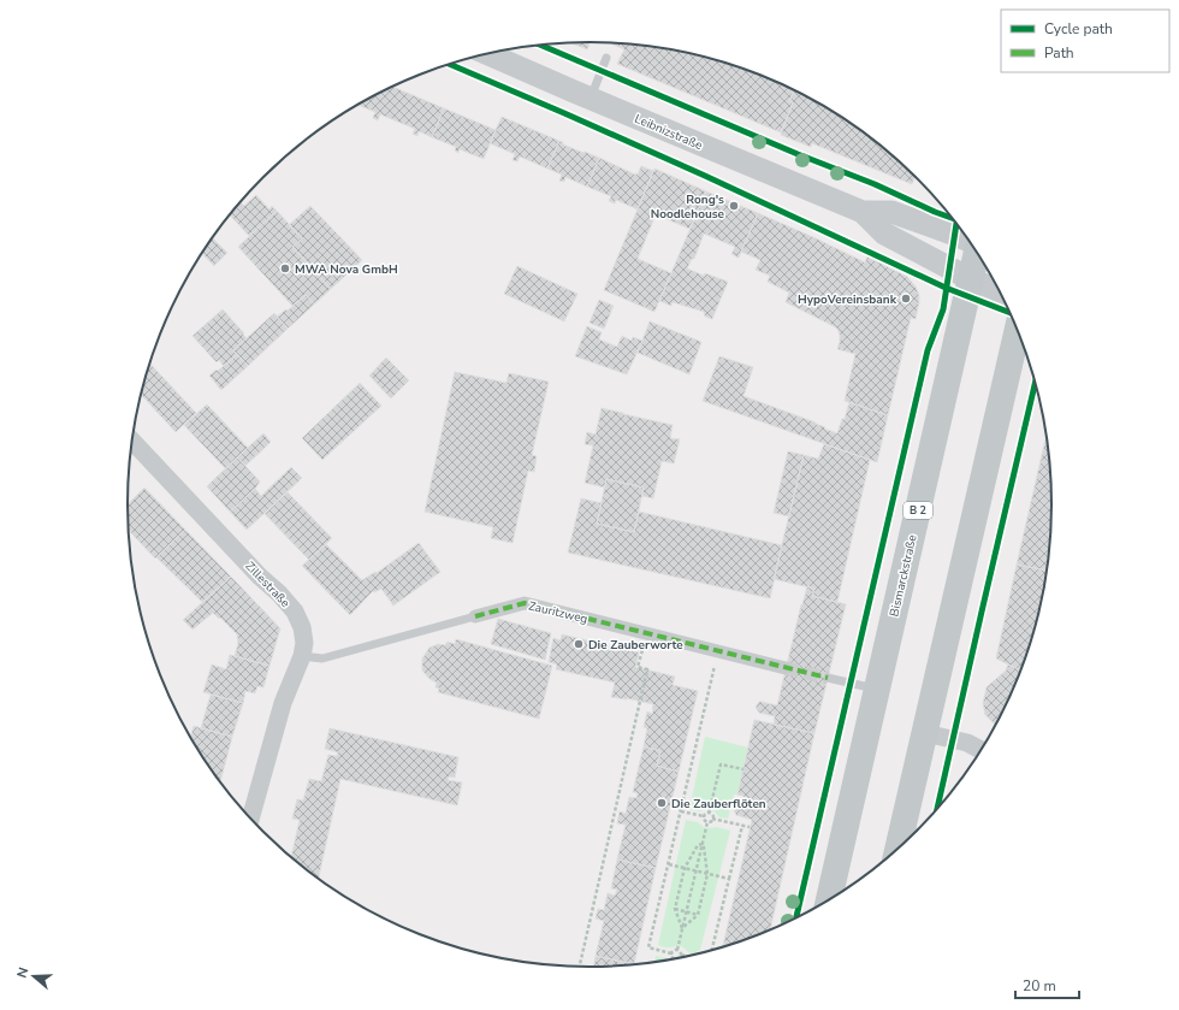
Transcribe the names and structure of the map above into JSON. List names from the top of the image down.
{
  "streets": {
    "main road": ["B 2", "Bismarckstraße"],
    "street": ["Leibnizstraße", "Zillestraße", "Zauritzweg"]
  },
  "crossings": [
    ["Leibnizstraße", "Bismarckstraße"],
    ["Zillestraße", "Zauritzweg"]
  ],
  "places": [
    "Rong's Noodlehouse",
    "MWA Nova GmbH",
    "HypoVereinsbank",
    "Die Zauberworte",
    "Die Zauberflöten"
  ],
  "legend": ["Cycle path", "Path"],
  "scale_bar": "20 m",
  "north": "left"
}
